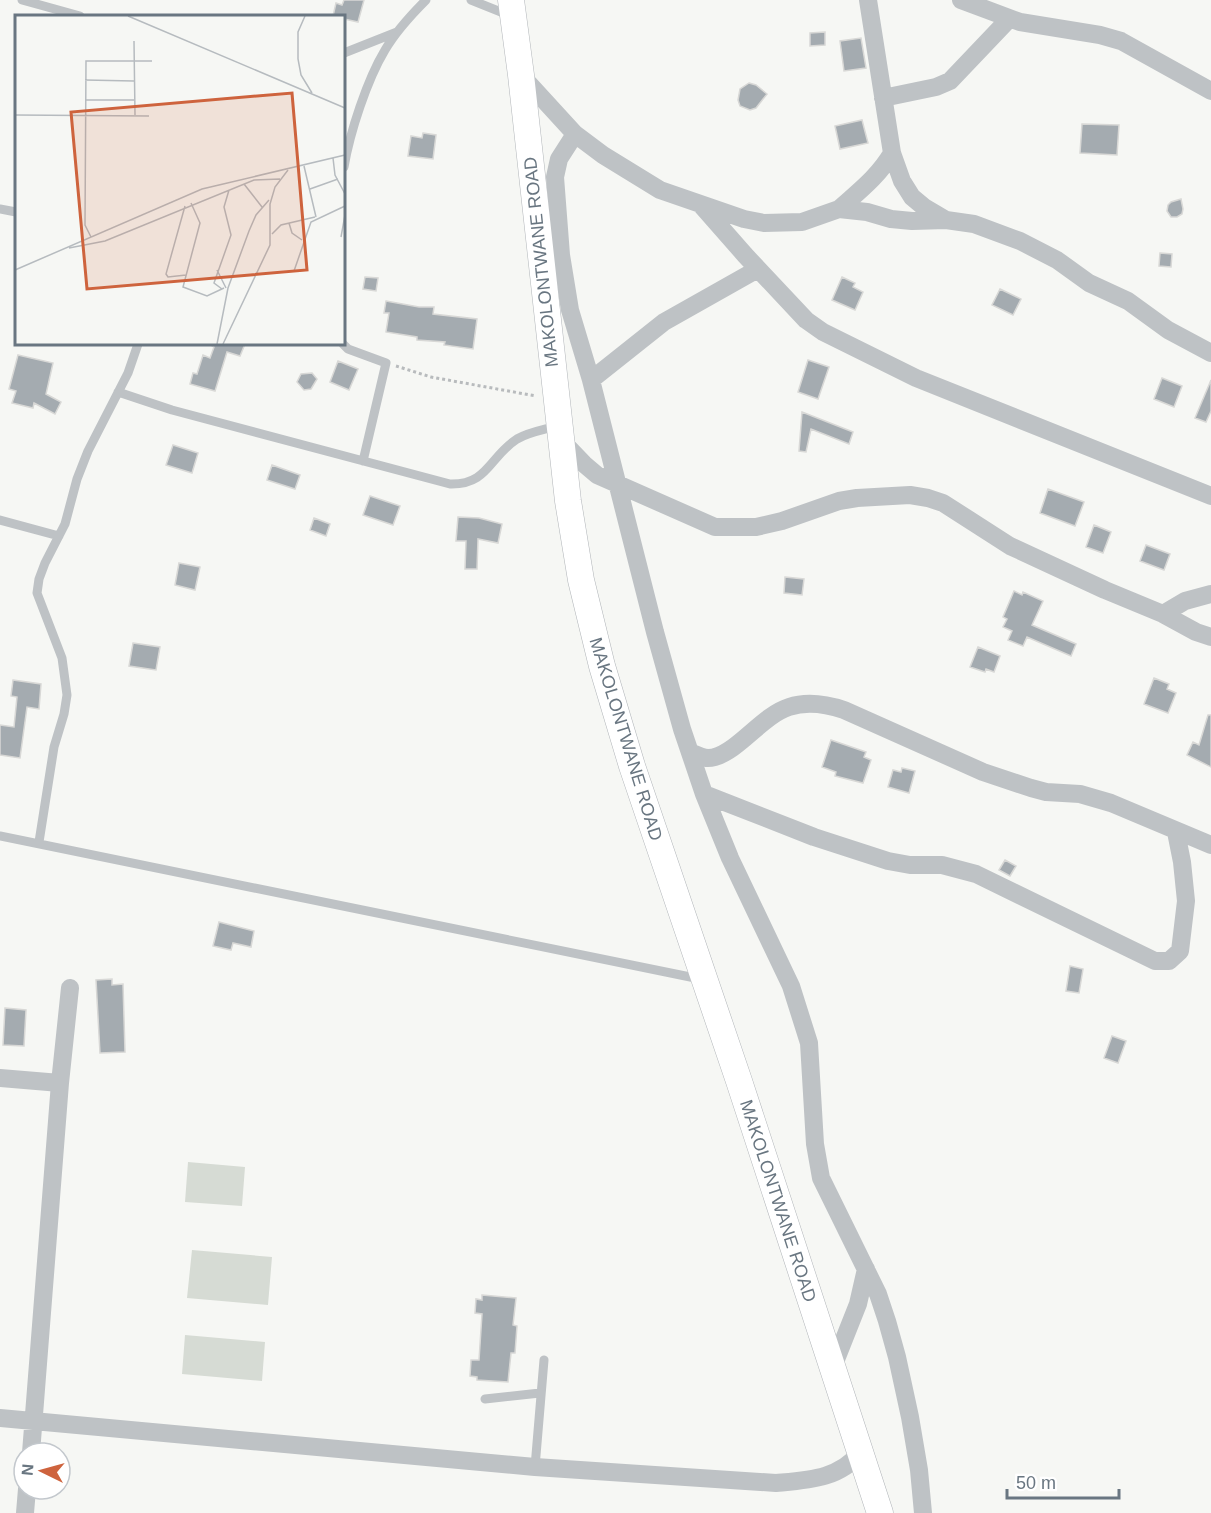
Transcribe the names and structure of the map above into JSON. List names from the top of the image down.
{
  "streets": {
    "main road": ["MAKOLONTWANE ROAD"]
  },
  "scale_bar": "50 m",
  "north": "left"
}
